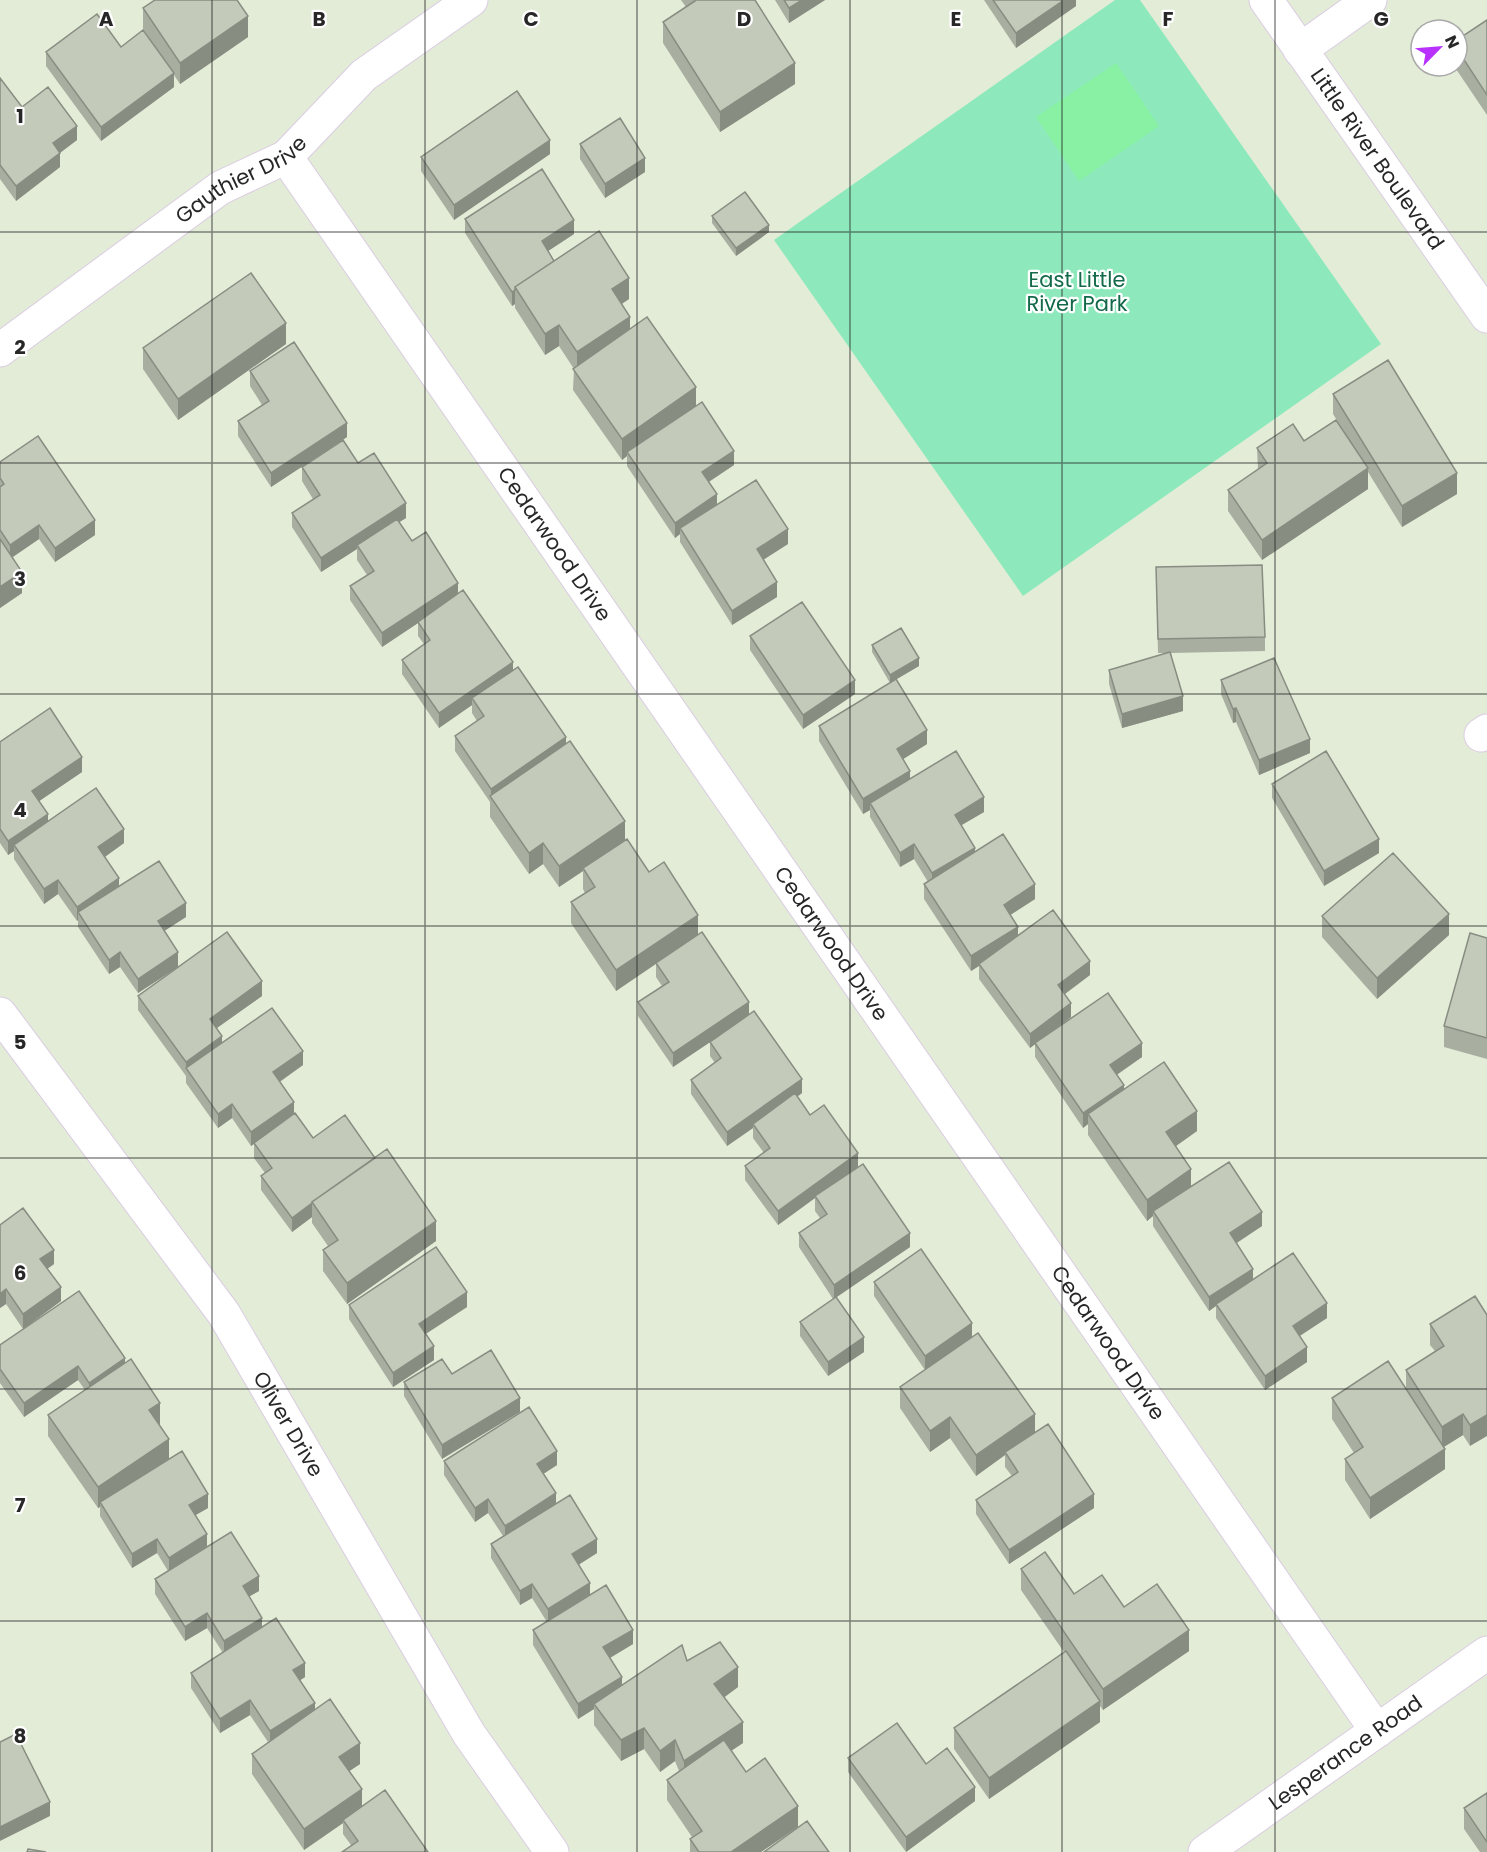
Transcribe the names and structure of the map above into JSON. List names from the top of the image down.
{
  "streets": {
    "street": [
      "Little River Boulevard",
      "Gauthier Drive",
      "Cedarwood Drive",
      "Oliver Drive",
      "Lesperance Road"
    ]
  },
  "crossings": [
    ["Gauthier Drive", "Cedarwood Drive"],
    ["Cedarwood Drive", "Lesperance Road"]
  ],
  "parks": ["East Little River Park"],
  "north": "top right",
  "grid": {
    "columns": [
      "A",
      "B",
      "C",
      "D",
      "E",
      "F",
      "G"
    ],
    "rows": [
      "1",
      "2",
      "3",
      "4",
      "5",
      "6",
      "7",
      "8"
    ]
  }
}
